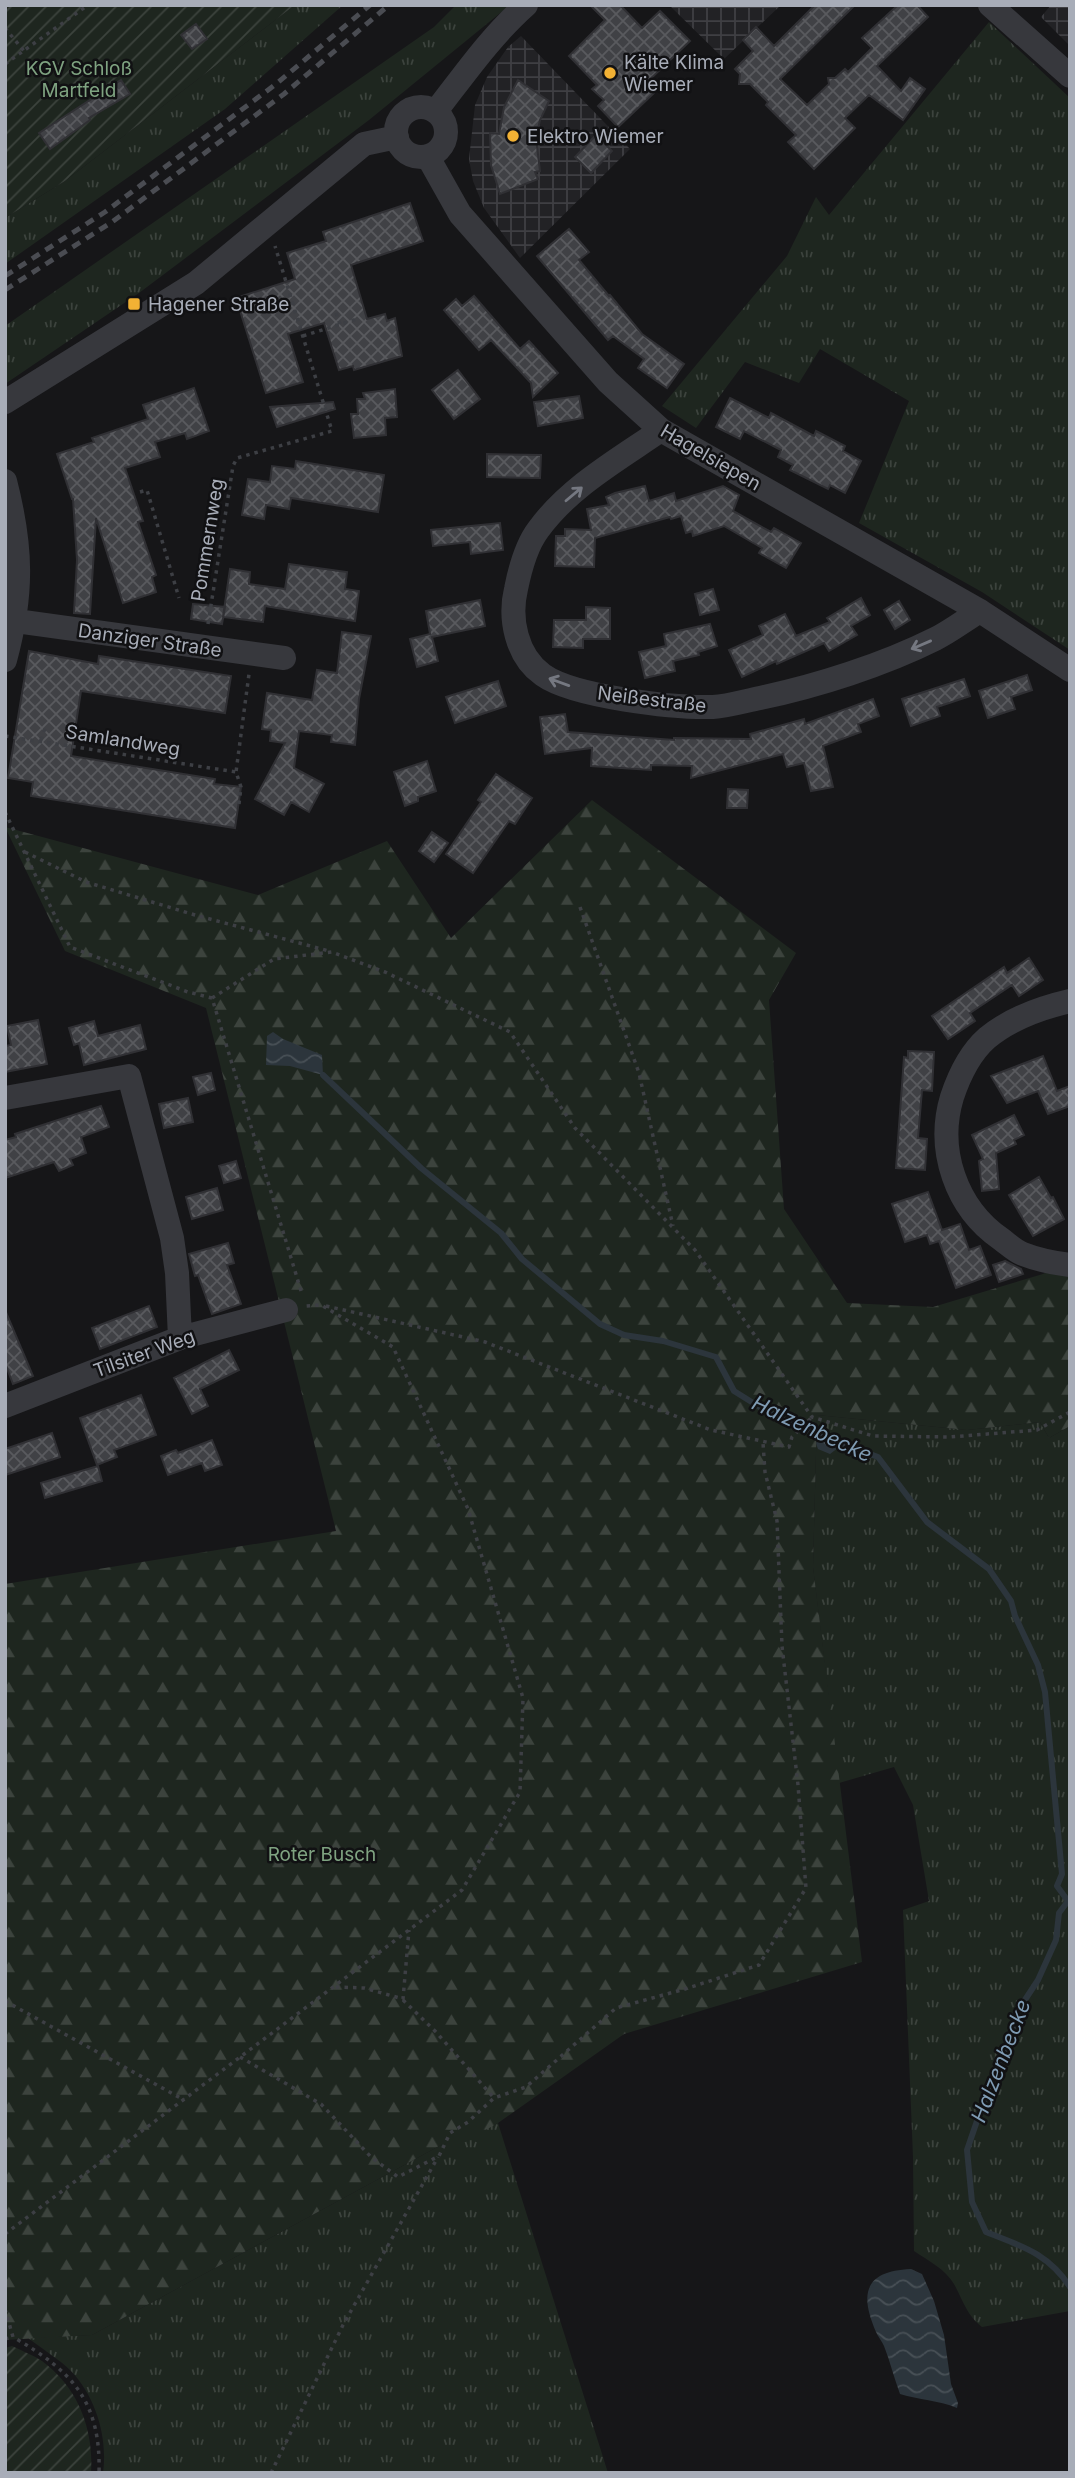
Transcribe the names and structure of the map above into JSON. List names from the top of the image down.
{
  "streets": {
    "street": [
      "Hagelsiepen",
      "Danziger Straße",
      "Neißestraße",
      "Tilsiter Weg"
    ],
    "path": ["Pommernweg", "Samlandweg"]
  },
  "crossings": [
    ["Hagelsiepen", "Neißestraße"],
    ["Pommernweg", "Danziger Straße"]
  ],
  "water": ["Halzenbecke"],
  "parks": ["KGV Schloß Martfeld", "Roter Busch"],
  "places": {
    "other": ["Kälte Klima Wiemer", "Elektro Wiemer"],
    "transit": ["Hagener Straße"]
  }
}
